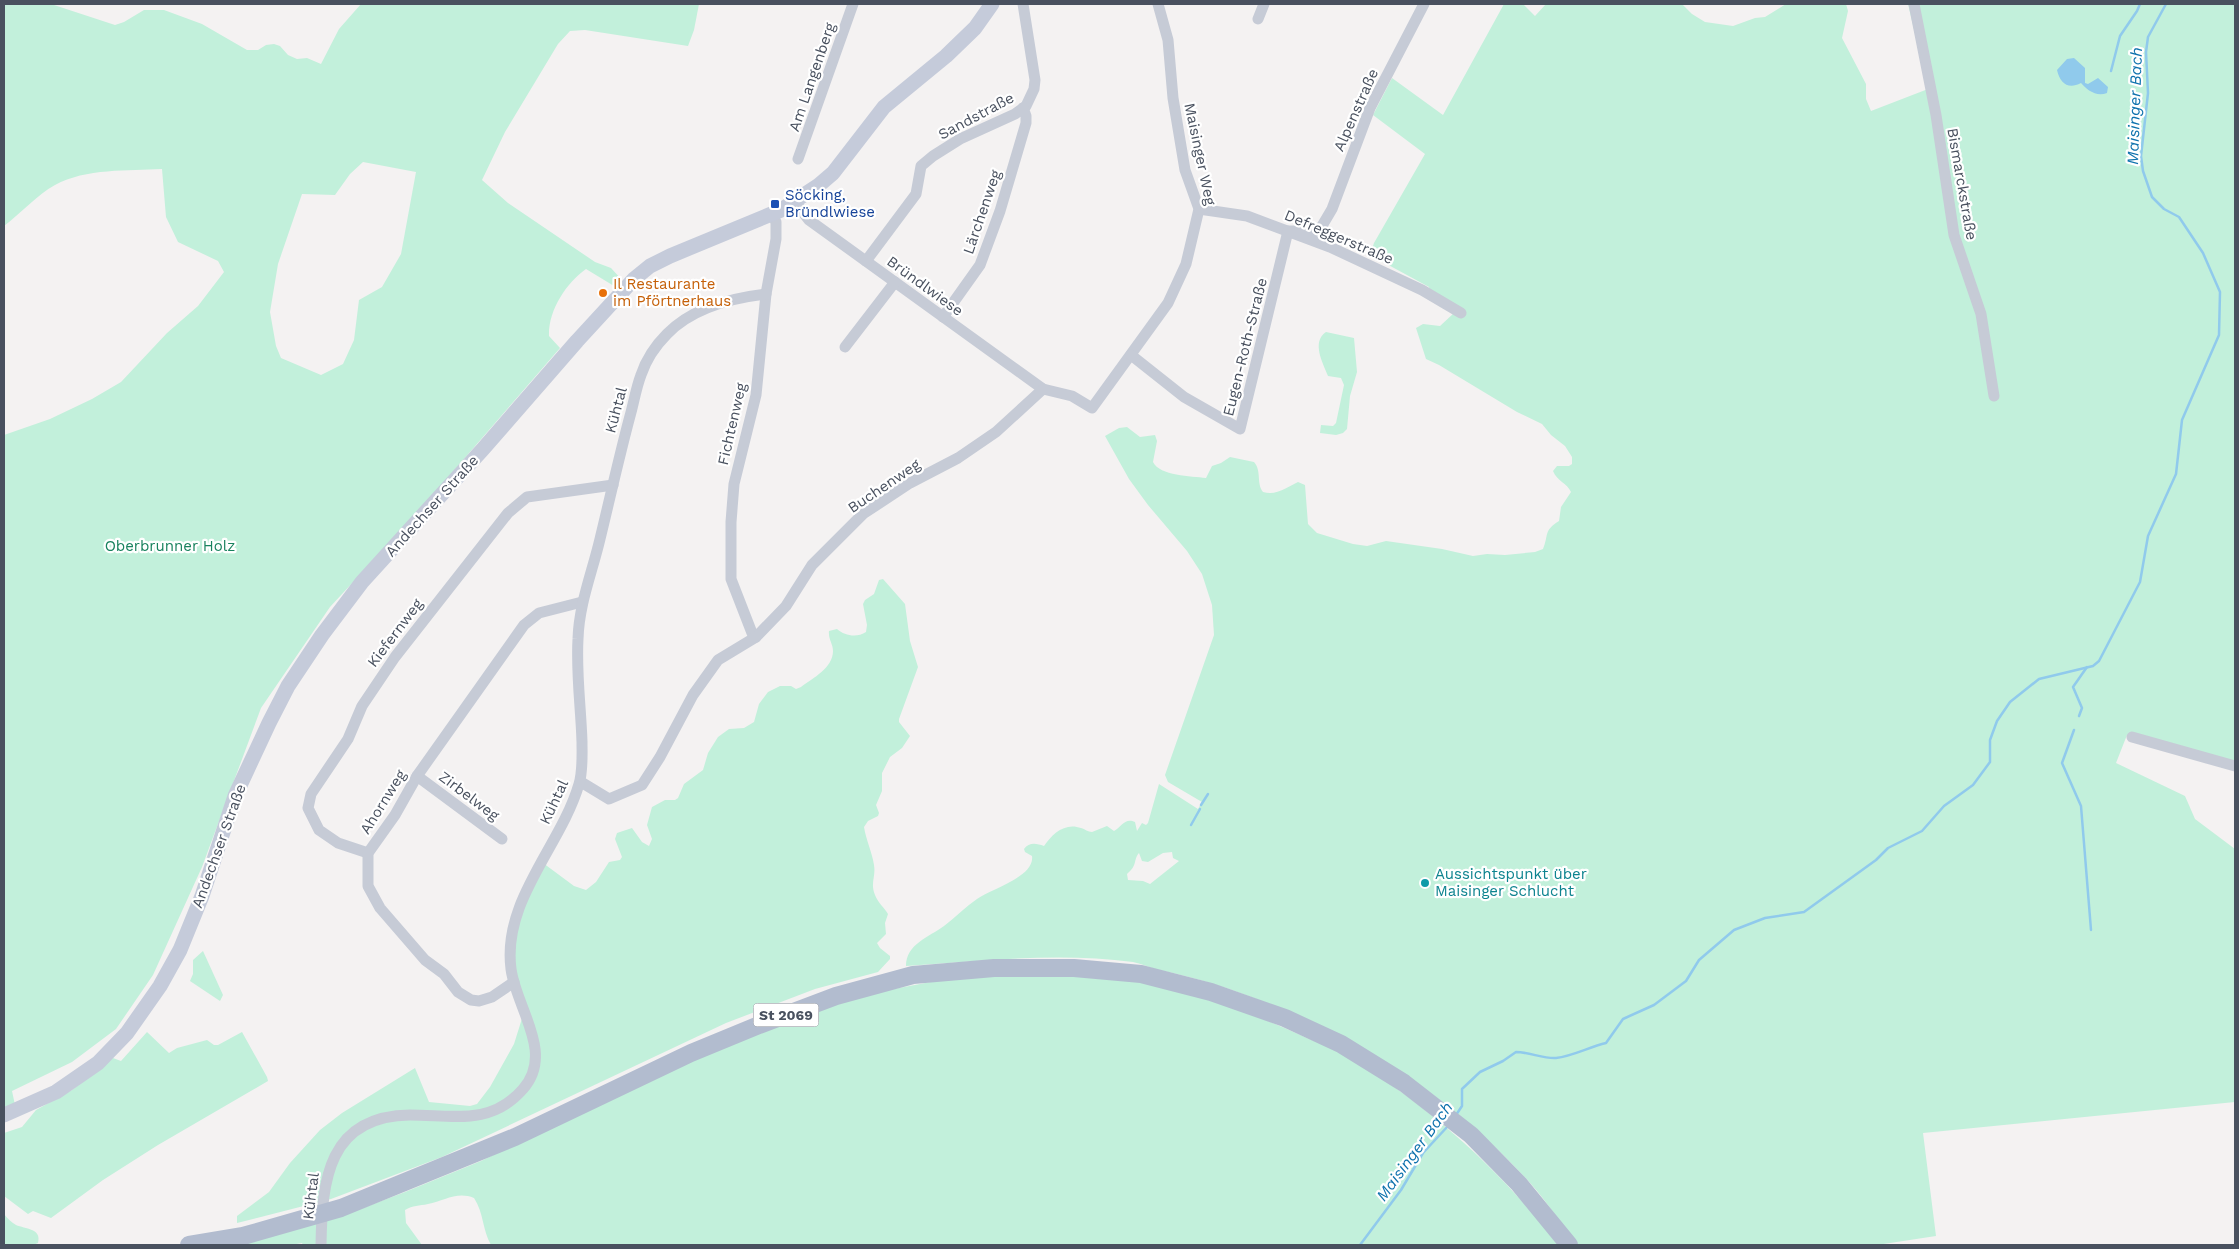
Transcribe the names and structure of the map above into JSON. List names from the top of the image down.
{
  "streets": {
    "main road": ["St 2069"],
    "street": [
      "Am Langenberg",
      "Alpenstraße",
      "Sandstraße",
      "Maisinger Weg",
      "Bismarckstraße",
      "Lärchenweg",
      "Defreggerstraße",
      "Bründlwiese",
      "Eugen-Roth-Straße",
      "Kühtal",
      "Fichtenweg",
      "Buchenweg",
      "Andechser Straße",
      "Kiefernweg",
      "Zirbelweg",
      "Ahornweg"
    ]
  },
  "crossings": [
    ["Alpenstraße", "Defreggerstraße"],
    ["Alpenstraße", "Eugen-Roth-Straße"],
    ["Sandstraße", "Lärchenweg"],
    ["Sandstraße", "Bründlwiese"],
    ["Maisinger Weg", "Defreggerstraße"],
    ["Maisinger Weg", "Bründlwiese"],
    ["Maisinger Weg", "Eugen-Roth-Straße"],
    ["Maisinger Weg", "Buchenweg"],
    ["Lärchenweg", "Bründlwiese"],
    ["Defreggerstraße", "Eugen-Roth-Straße"],
    ["Bründlwiese", "Buchenweg"],
    ["Bründlwiese", "Andechser Straße"],
    ["Kühtal", "Fichtenweg"],
    ["Kühtal", "Buchenweg"],
    ["Kühtal", "Kiefernweg"],
    ["Kühtal", "Ahornweg"],
    ["Fichtenweg", "Buchenweg"],
    ["Fichtenweg", "Andechser Straße"],
    ["Kiefernweg", "Ahornweg"],
    ["Zirbelweg", "Ahornweg"]
  ],
  "water": ["Maisinger Bach"],
  "parks": ["Oberbrunner Holz"],
  "places": {
    "transit": ["Söcking, Bründlwiese"],
    "other": ["Il Restaurante im Pförtnerhaus", "Aussichtspunkt über Maisinger Schlucht"]
  }
}
